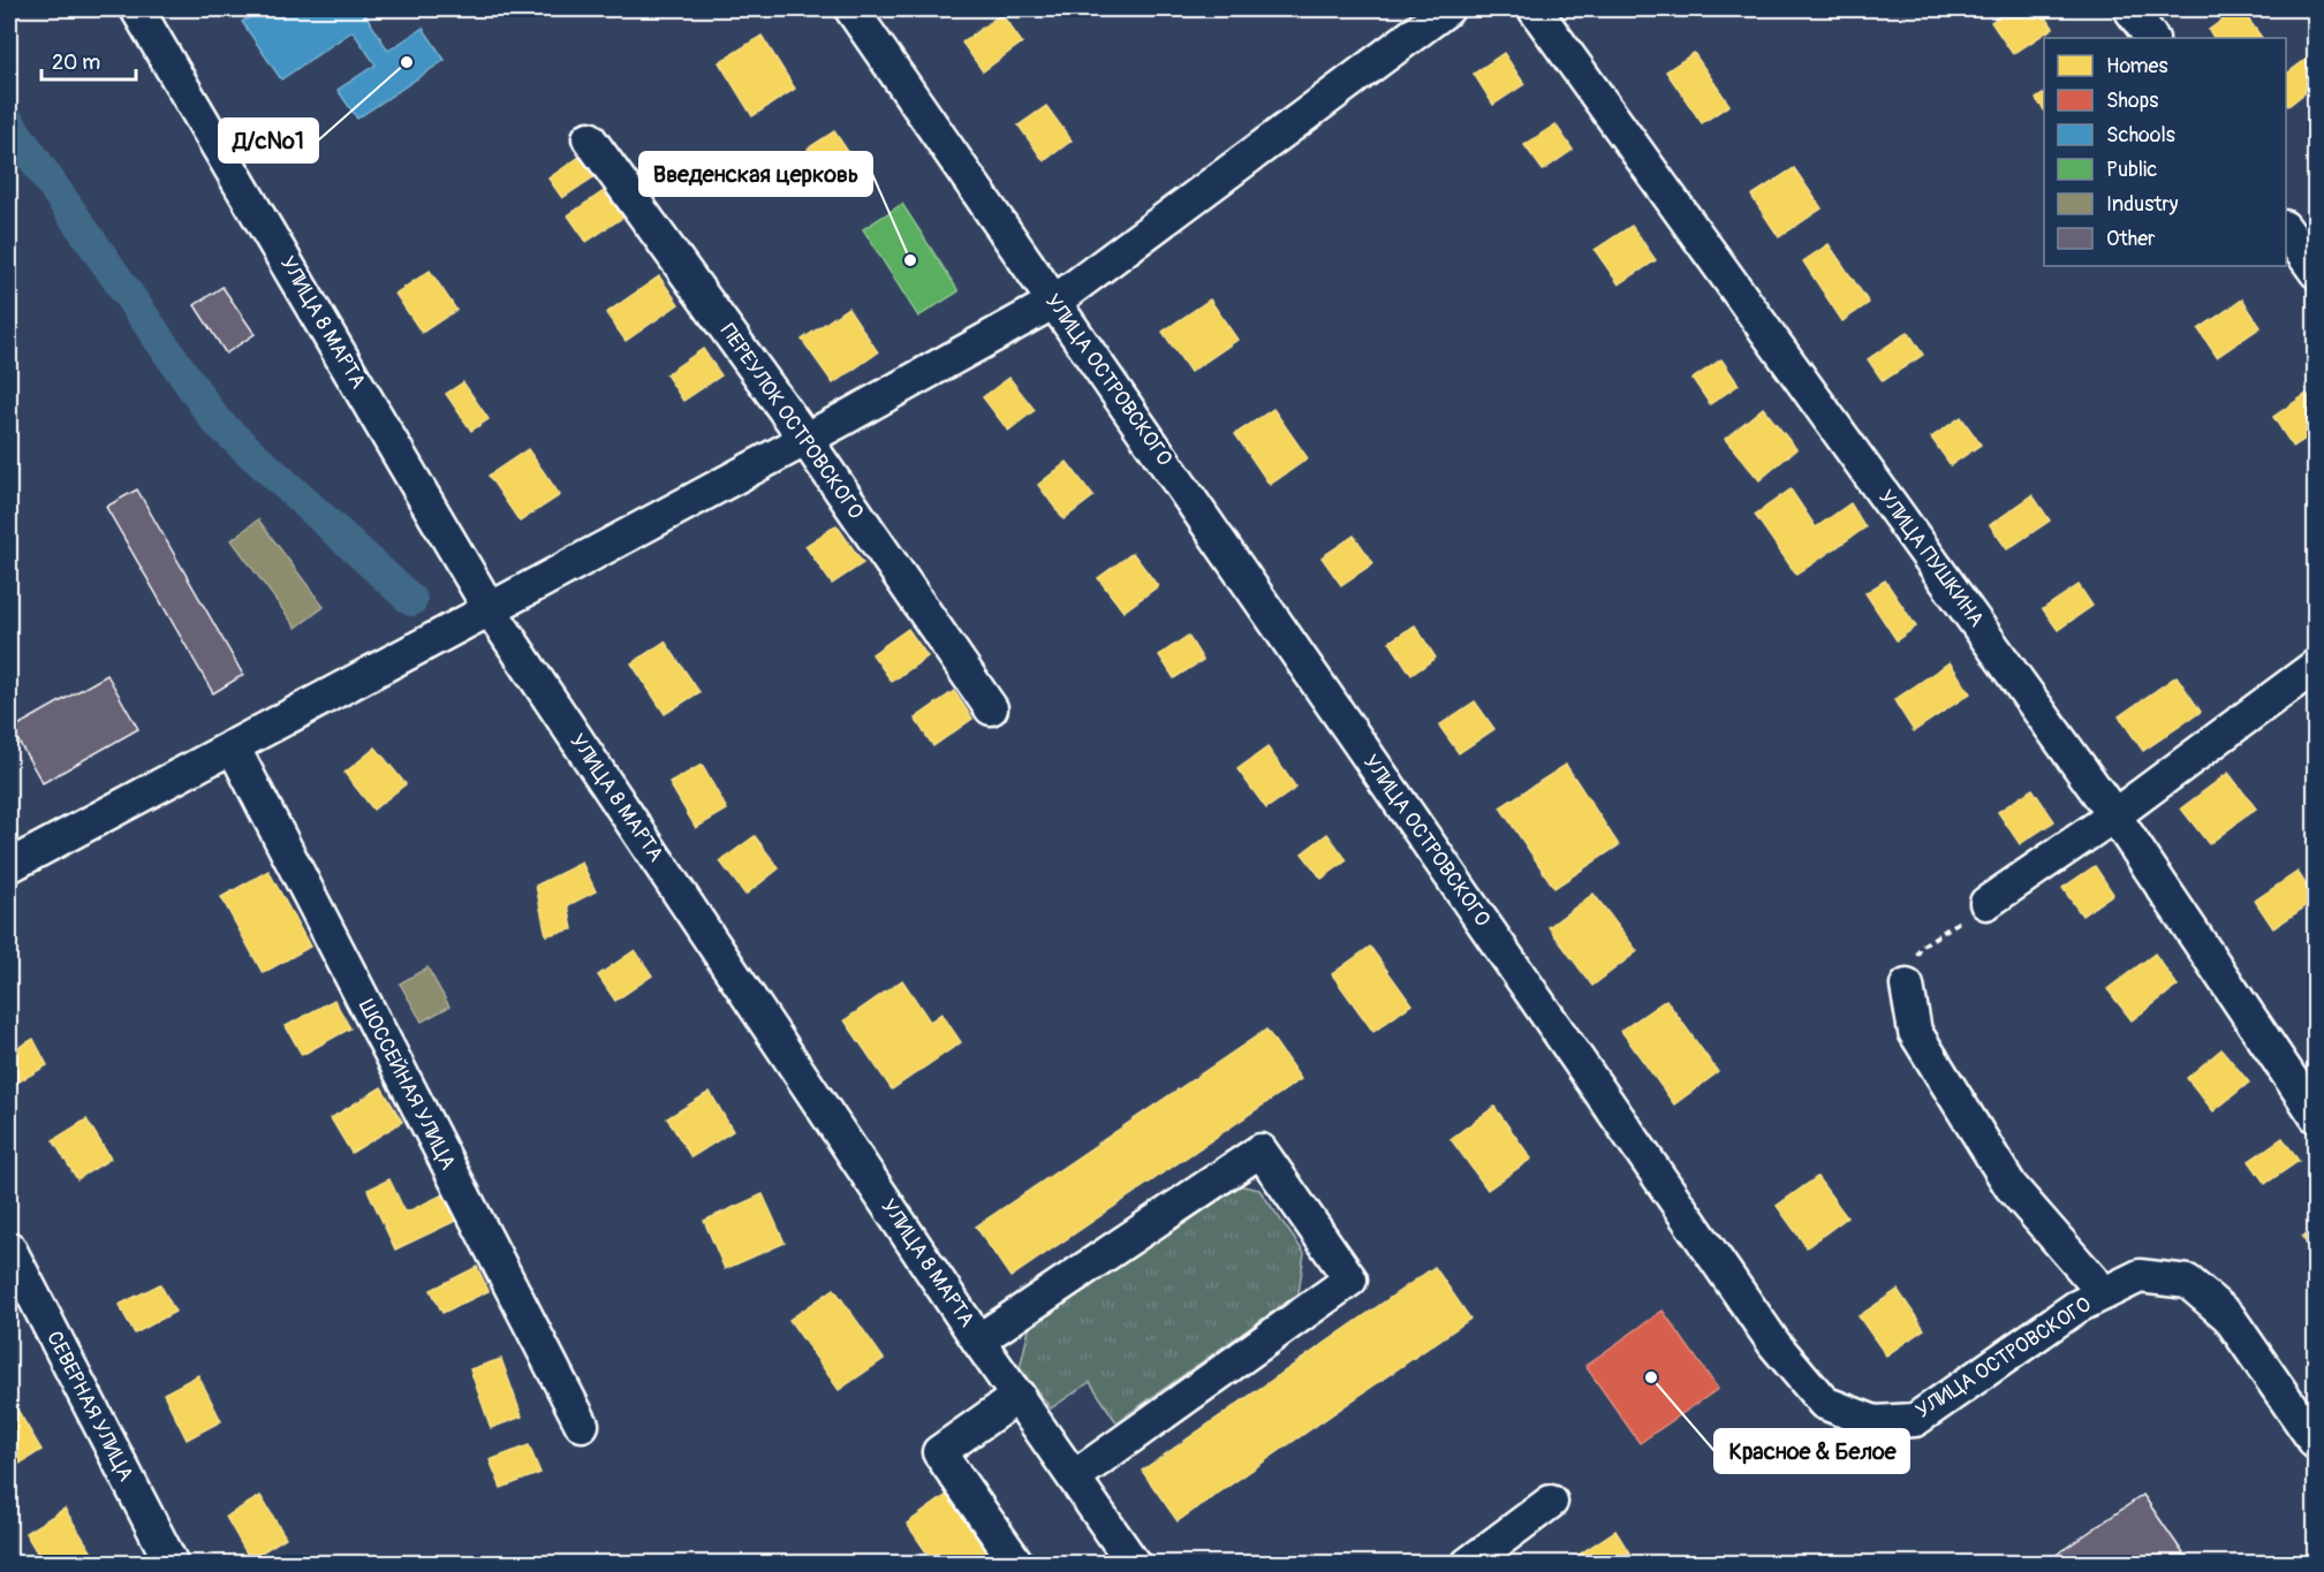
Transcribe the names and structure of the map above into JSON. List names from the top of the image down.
{
  "streets": {
    "street": [
      "УЛИЦА 8 МАРТА",
      "УЛИЦА ОСТРОВСКОГО",
      "ПЕРЕУЛОК ОСТРОВСКОГО",
      "УЛИЦА ПУШКИНА",
      "ШОССЕЙНАЯ УЛИЦА",
      "СЕВЕРНАЯ УЛИЦА"
    ]
  },
  "places": ["Д/с№1", "Введенская церковь", "Красное & Белое"],
  "legend": [
    "Homes",
    "Shops",
    "Schools",
    "Public",
    "Industry",
    "Other"
  ],
  "scale_bar": "20 m"
}
